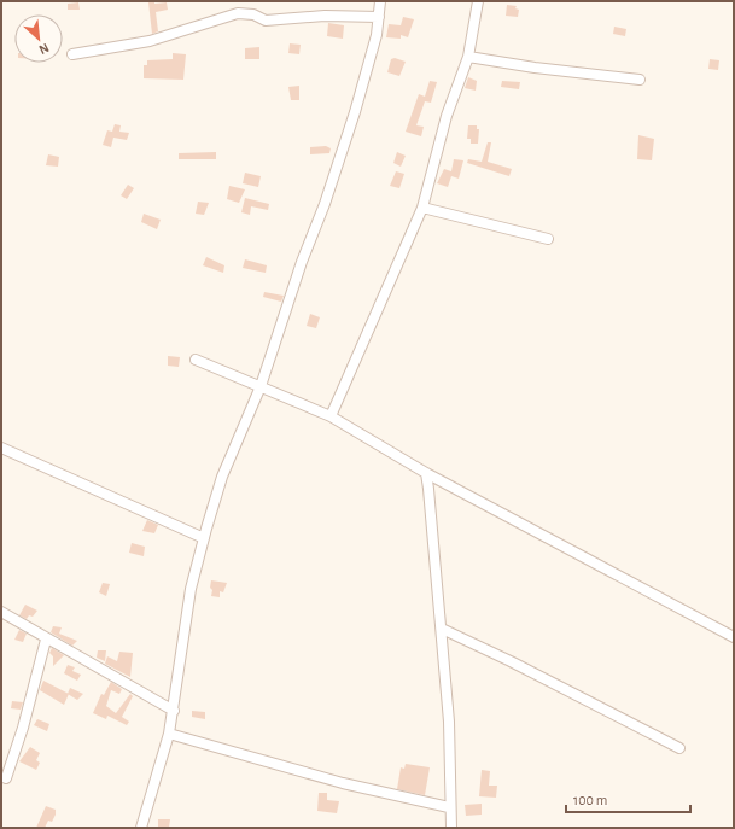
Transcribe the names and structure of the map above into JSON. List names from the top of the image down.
{
  "scale_bar": "100 m",
  "north": "bottom right"
}
